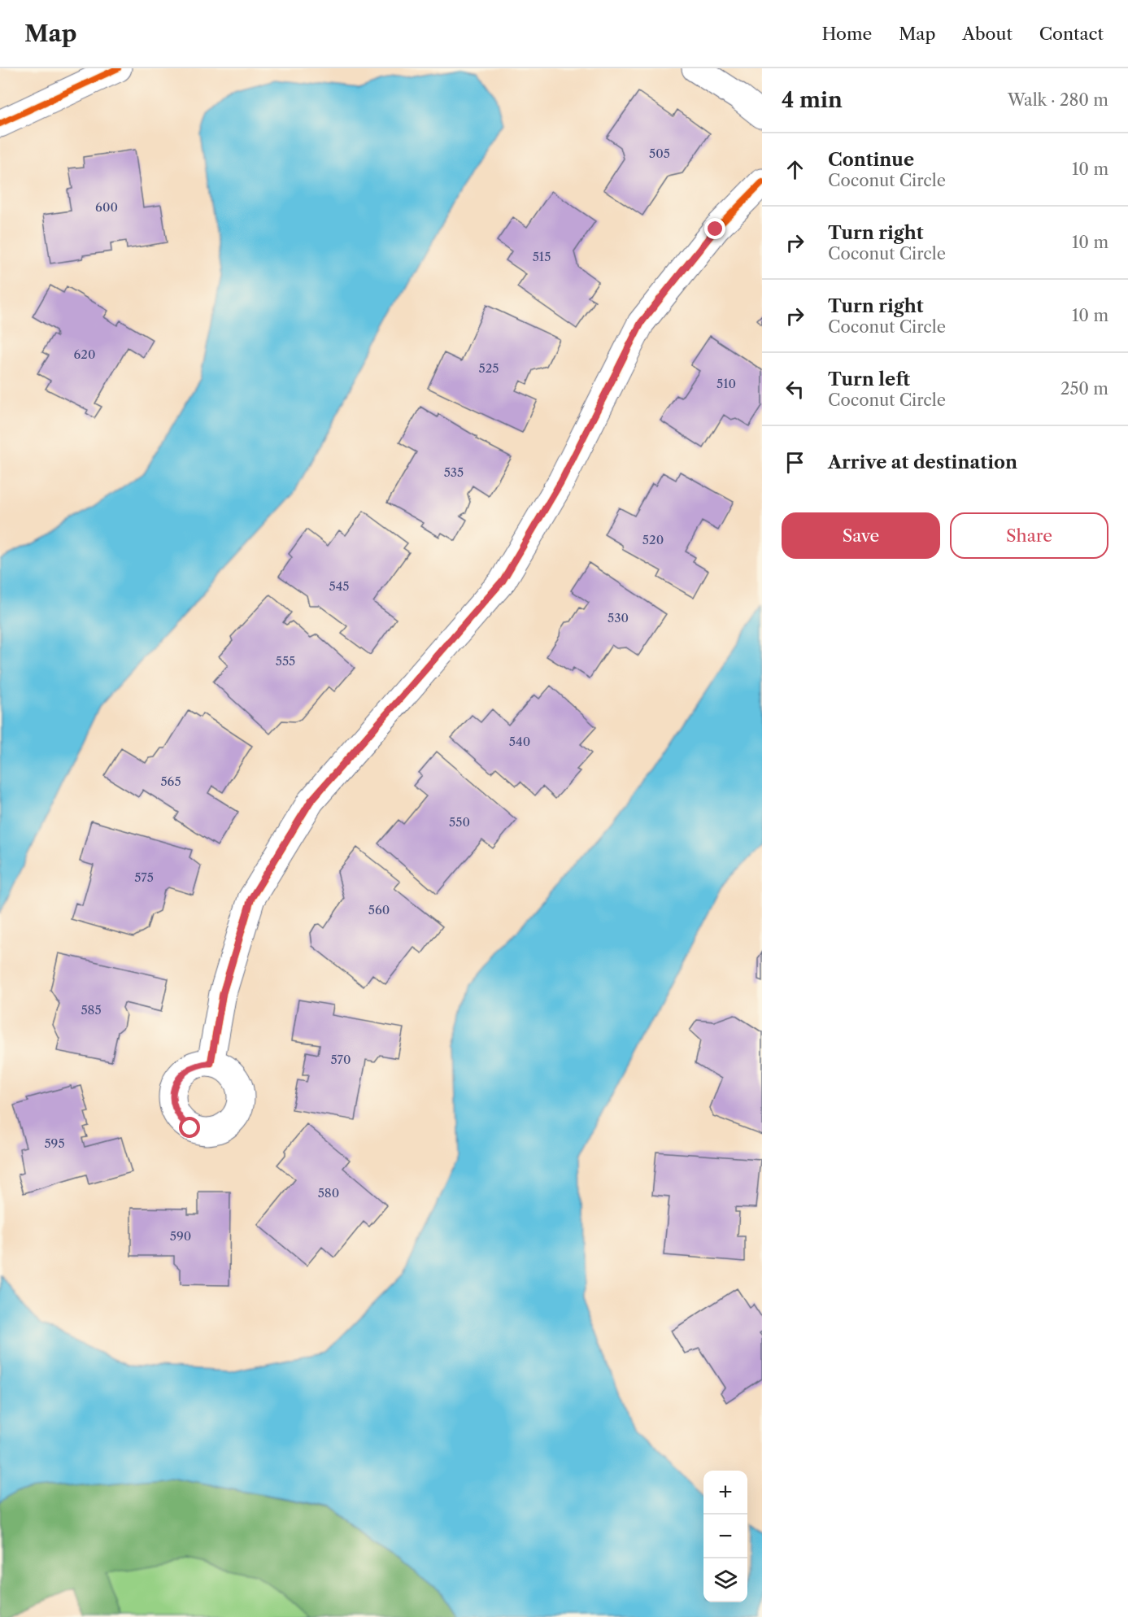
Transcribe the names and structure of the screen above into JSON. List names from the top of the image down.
{
  "house_numbers": [
    "505",
    "600",
    "515",
    "620",
    "525",
    "510",
    "535",
    "520",
    "545",
    "530",
    "555",
    "540",
    "565",
    "550",
    "575",
    "560",
    "585",
    "570",
    "595",
    "580",
    "590"
  ],
  "page": {
    "header": "Map",
    "nav": [
      "Home",
      "Map",
      "About",
      "Contact"
    ],
    "heading": ["4 min", "Walk · 280 m"],
    "list": [
      ["Continue", "Coconut Circle", "10 m"],
      ["Turn right", "Coconut Circle", "10 m"],
      ["Turn right", "Coconut Circle", "10 m"],
      ["Turn left", "Coconut Circle", "250 m"],
      "Arrive at destination"
    ],
    "buttons": ["Save", "Share"],
    "map_buttons": ["+", "−"]
  }
}
